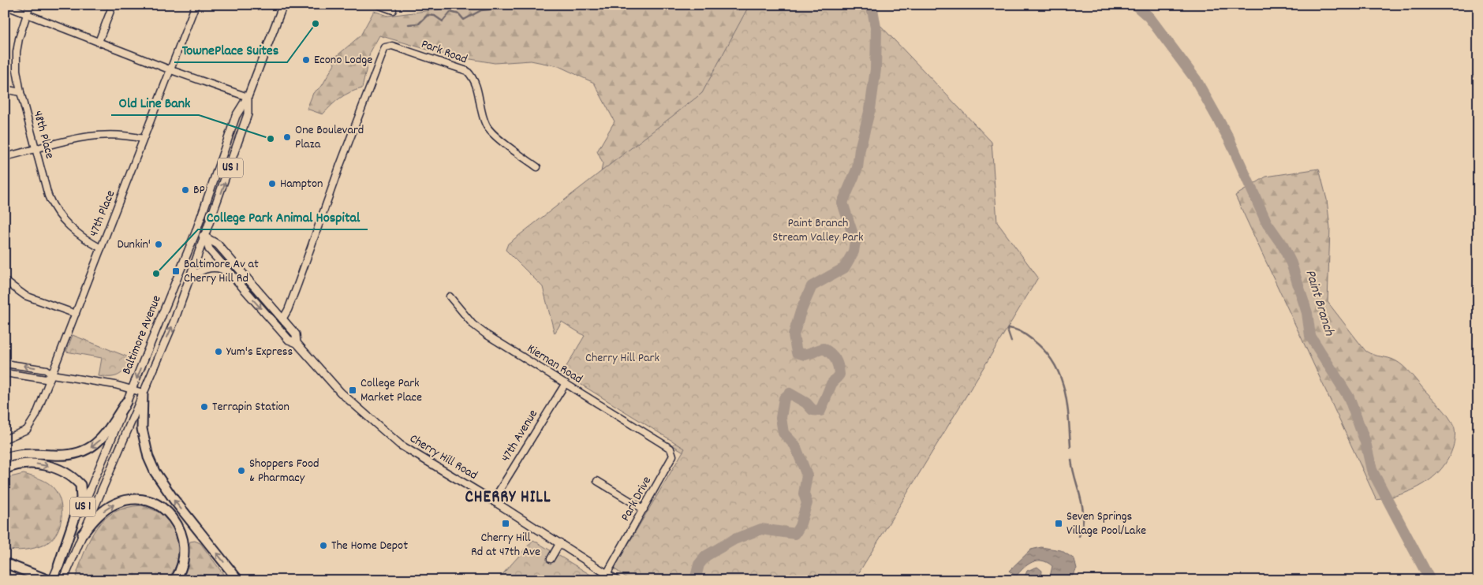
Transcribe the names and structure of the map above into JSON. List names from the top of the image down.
{
  "streets": {
    "main road": ["US 1", "Baltimore Avenue", "Cherry Hill Road"],
    "street": [
      "Park Road",
      "48th Place",
      "47th Place",
      "Kiernan Road",
      "47th Avenue",
      "Park Drive"
    ]
  },
  "crossings": [
    ["Park Road", "Cherry Hill Road"],
    ["48th Place", "47th Place"],
    ["Baltimore Avenue", "Cherry Hill Road"],
    ["Kiernan Road", "47th Avenue"],
    ["Kiernan Road", "Park Drive"],
    ["47th Avenue", "Cherry Hill Road"],
    ["Cherry Hill Road", "Park Drive"]
  ],
  "districts": ["CHERRY HILL"],
  "water": ["Paint Branch"],
  "parks": ["Paint Branch Stream Valley Park", "Cherry Hill Park"],
  "places": {
    "other": [
      "TownePlace Suites",
      "Econo Lodge",
      "One Boulevard Plaza",
      "Old Line Bank",
      "Hampton",
      "BP",
      "Dunkin'",
      "College Park Animal Hospital",
      "Yum's Express",
      "Terrapin Station",
      "Shoppers Food & Pharmacy",
      "The Home Depot"
    ],
    "transit": [
      "Baltimore Av at Cherry Hill Rd",
      "College Park Market Place",
      "Cherry Hill Rd at 47th Ave",
      "Seven Springs Village Pool/Lake"
    ]
  }
}
